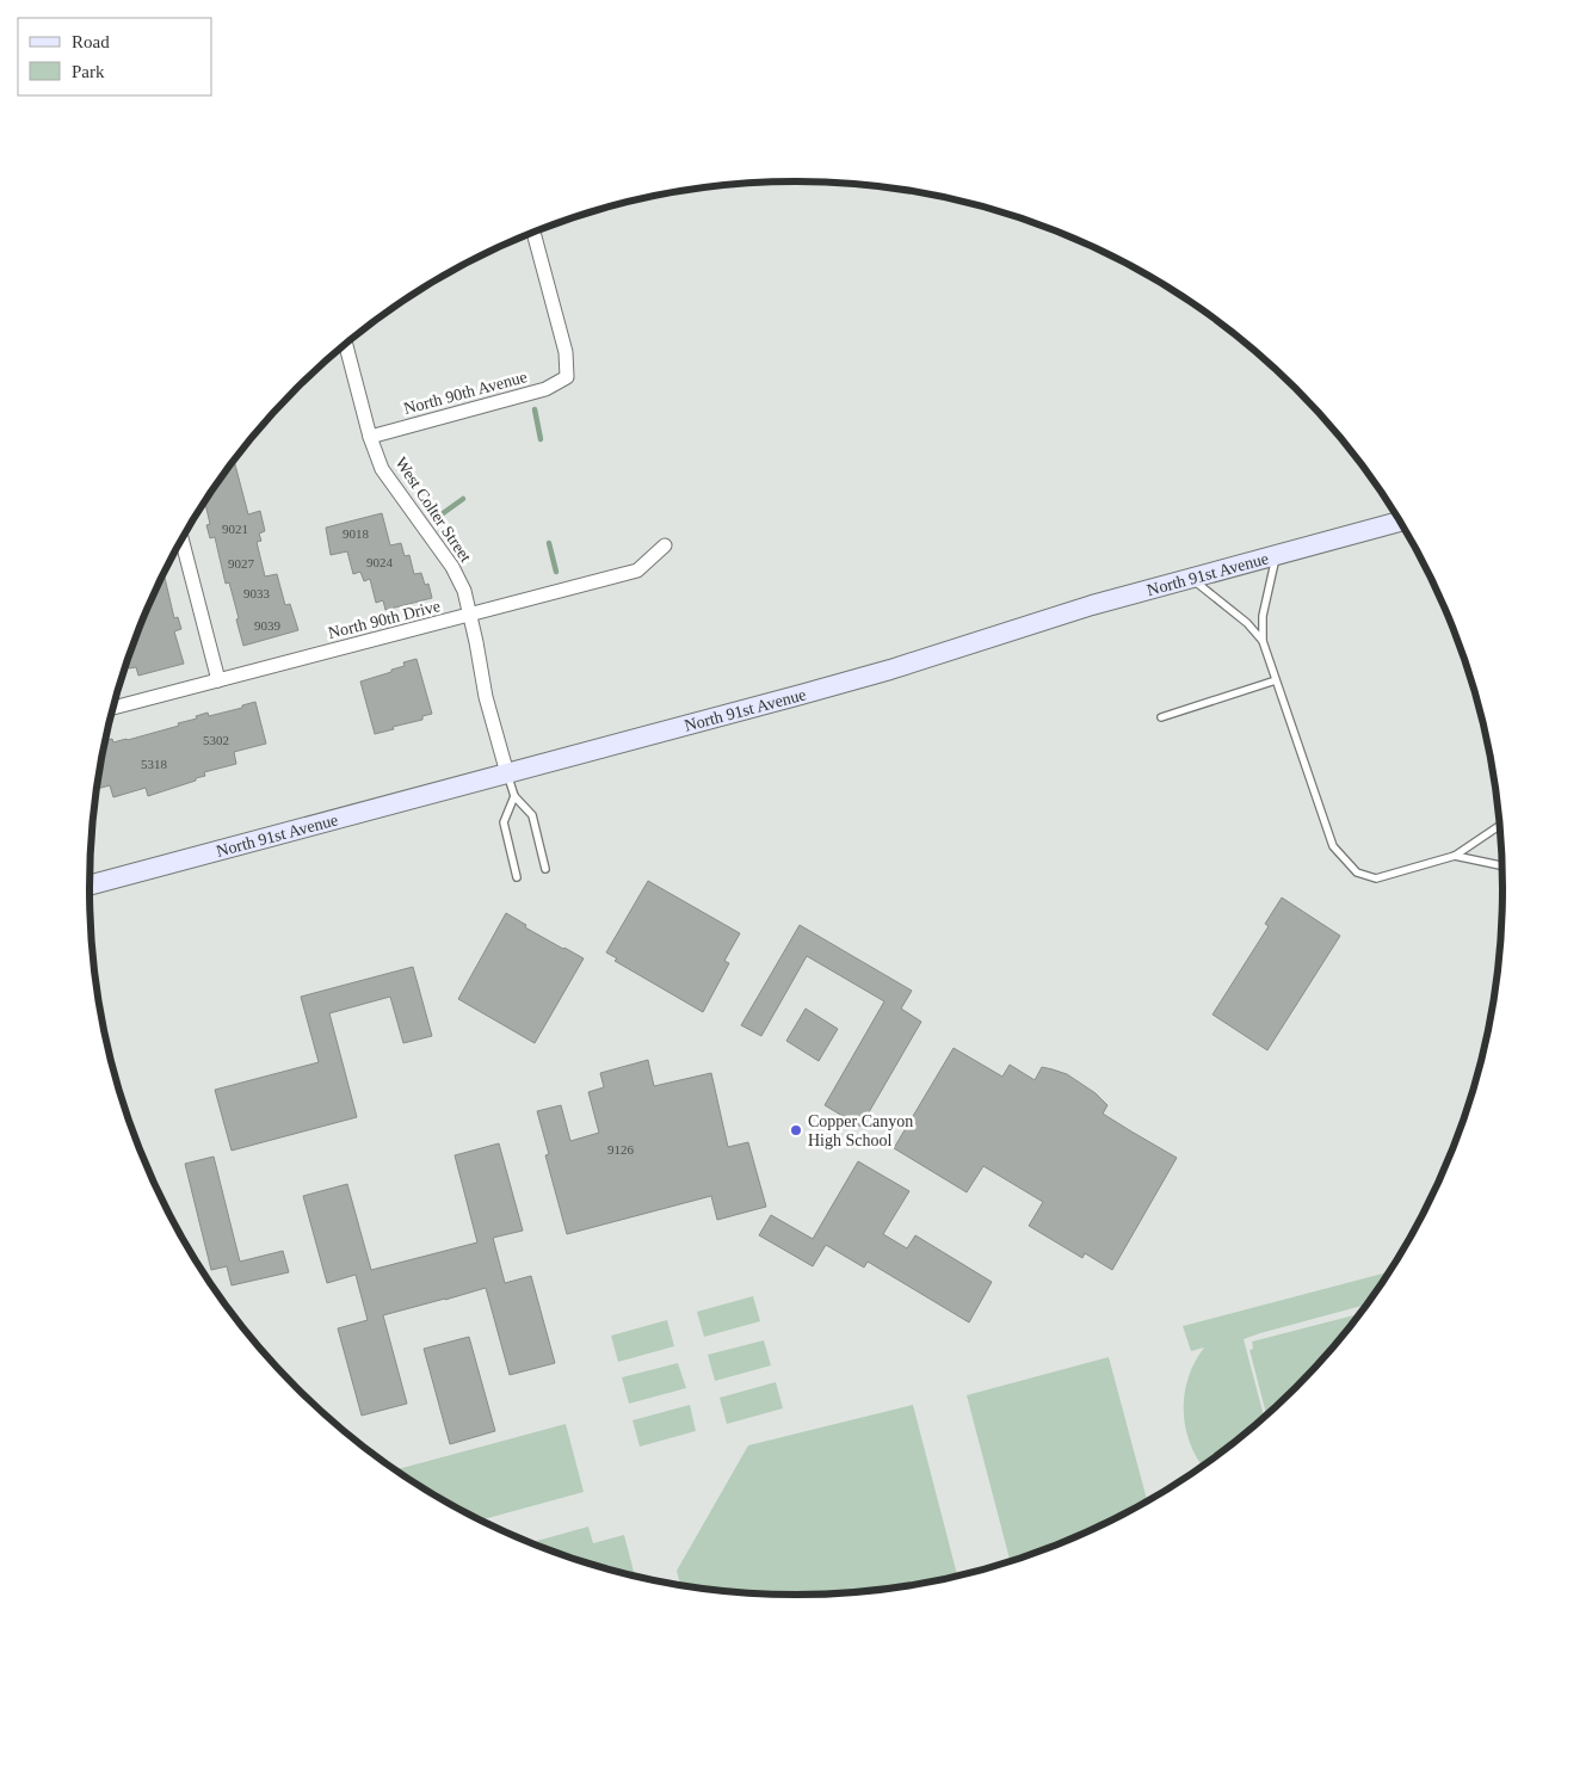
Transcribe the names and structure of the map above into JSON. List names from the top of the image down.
{
  "streets": {
    "main road": ["North 91st Avenue"],
    "street": ["North 90th Avenue", "West Colter Street", "North 90th Drive"]
  },
  "crossings": [
    ["North 90th Avenue", "West Colter Street"],
    ["West Colter Street", "North 91st Avenue"],
    ["West Colter Street", "North 90th Drive"]
  ],
  "places": ["Copper Canyon High School"],
  "house_numbers": [
    "9021",
    "9018",
    "9024",
    "9027",
    "9033",
    "9039",
    "5302",
    "5318",
    "9126"
  ],
  "legend": ["Road", "Park"]
}
